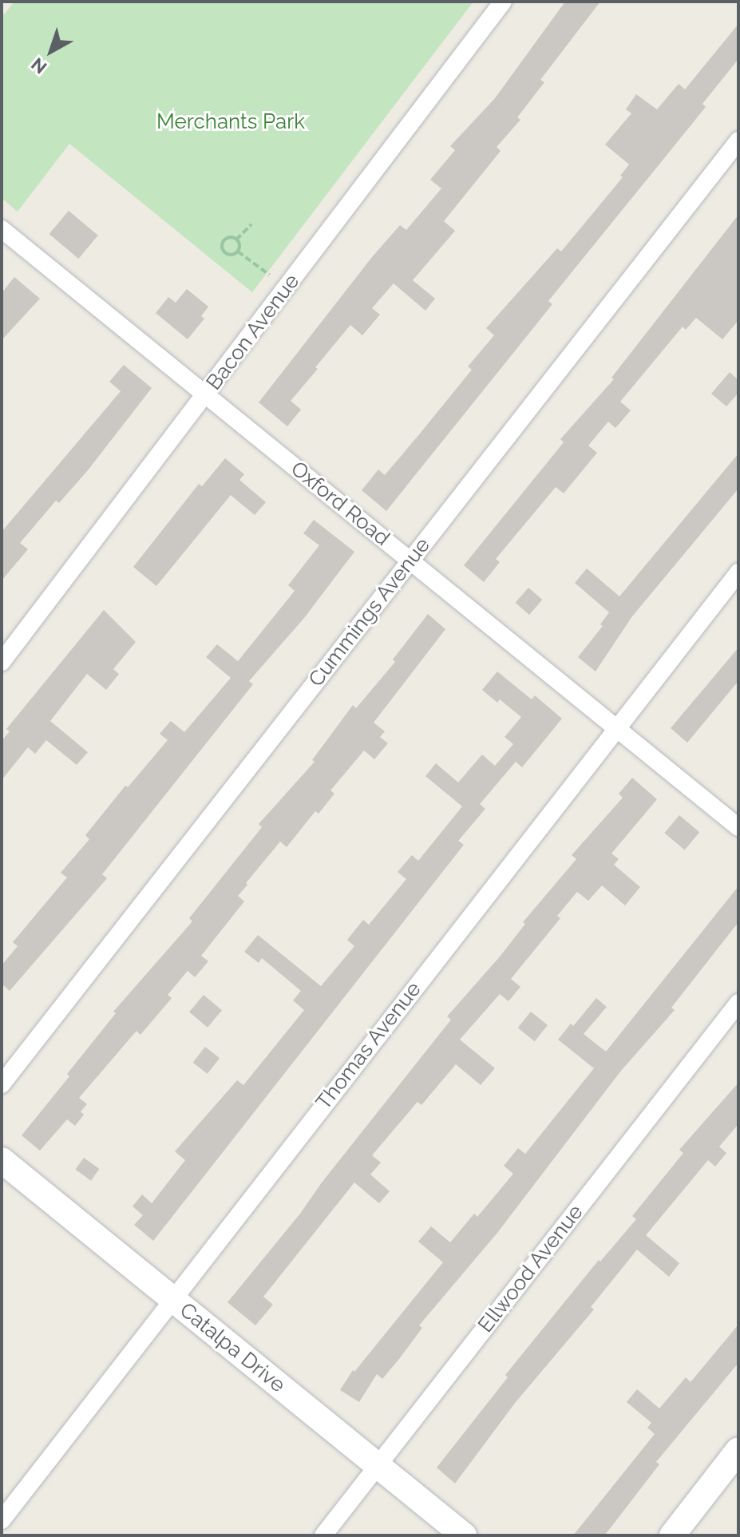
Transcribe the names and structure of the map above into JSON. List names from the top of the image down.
{
  "streets": {
    "street": [
      "Bacon Avenue",
      "Oxford Road",
      "Cummings Avenue",
      "Thomas Avenue",
      "Ellwood Avenue",
      "Catalpa Drive"
    ]
  },
  "crossings": [
    ["Bacon Avenue", "Oxford Road"],
    ["Oxford Road", "Cummings Avenue"],
    ["Oxford Road", "Thomas Avenue"],
    ["Thomas Avenue", "Catalpa Drive"],
    ["Ellwood Avenue", "Catalpa Drive"]
  ],
  "parks": ["Merchants Park"],
  "north": "bottom left"
}
